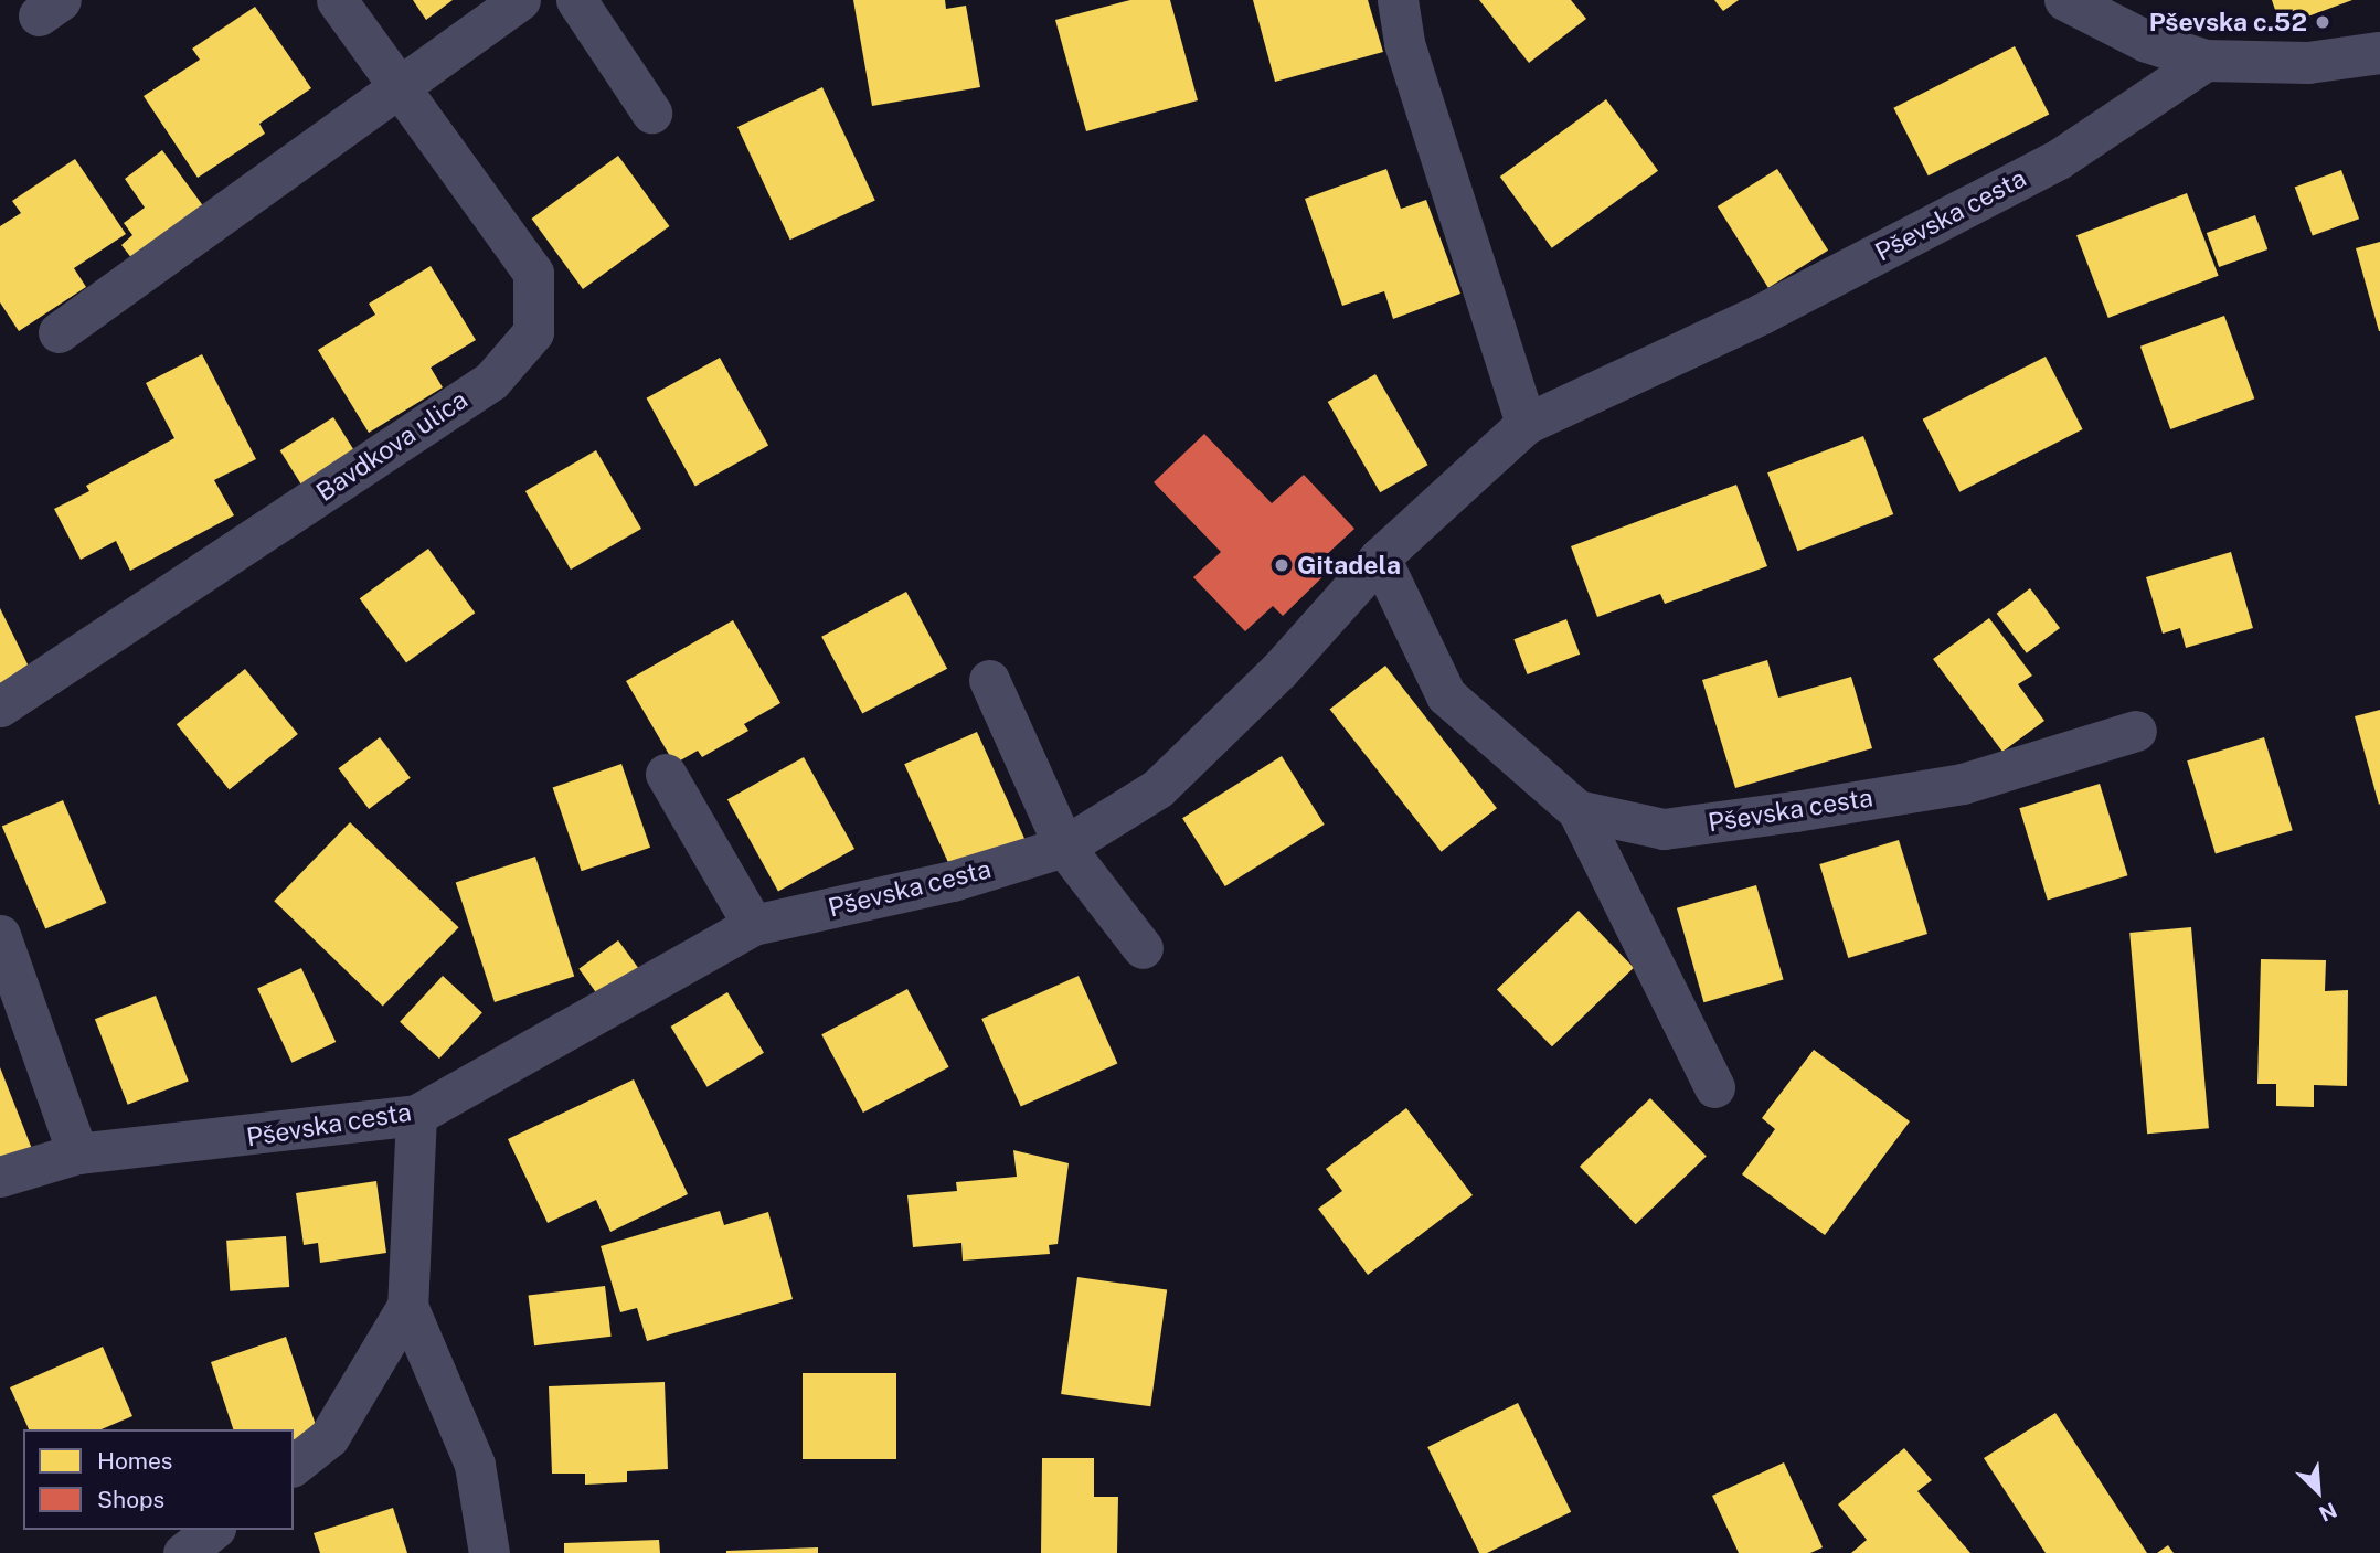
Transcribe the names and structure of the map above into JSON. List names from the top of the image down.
{
  "streets": {
    "street": ["Pševska cesta", "Bavdkova ulica"]
  },
  "places": ["Pševska c.52", "Gitadela"],
  "legend": ["Homes", "Shops"],
  "north": "bottom right"
}
